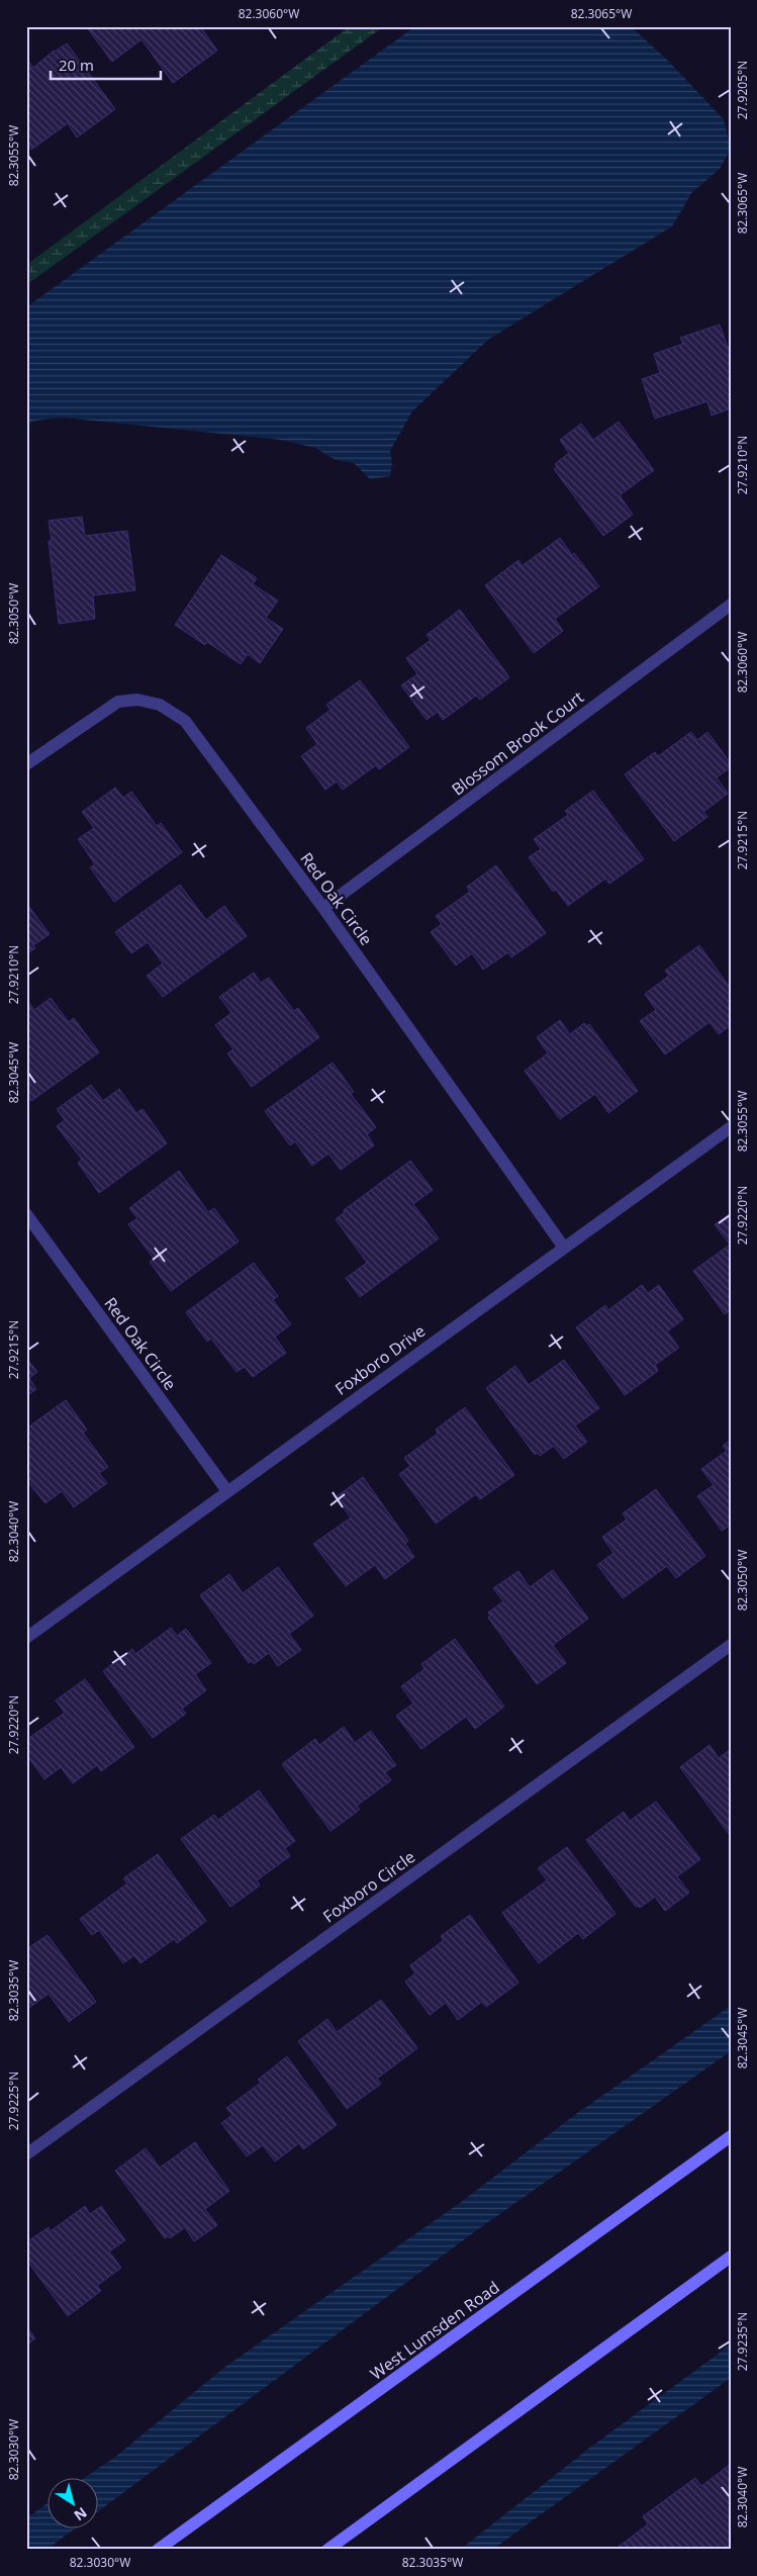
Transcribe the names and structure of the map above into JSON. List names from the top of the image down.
{
  "streets": {
    "main road": ["West Lumsden Road"],
    "street": [
      "Blossom Brook Court",
      "Red Oak Circle",
      "Foxboro Drive",
      "Foxboro Circle"
    ]
  },
  "crossings": [
    ["Blossom Brook Court", "Red Oak Circle"],
    ["Red Oak Circle", "Foxboro Drive"]
  ],
  "scale_bar": "20 m",
  "north": "bottom right",
  "coordinates": [
    "82.3060°W",
    "82.3065°W",
    "27.9205°N",
    "82.3055°W",
    "27.9210°N",
    "82.3050°W",
    "27.9215°N",
    "82.3045°W",
    "27.9220°N",
    "82.3040°W",
    "82.3035°W",
    "27.9225°N",
    "27.9235°N",
    "82.3030°W"
  ]
}
